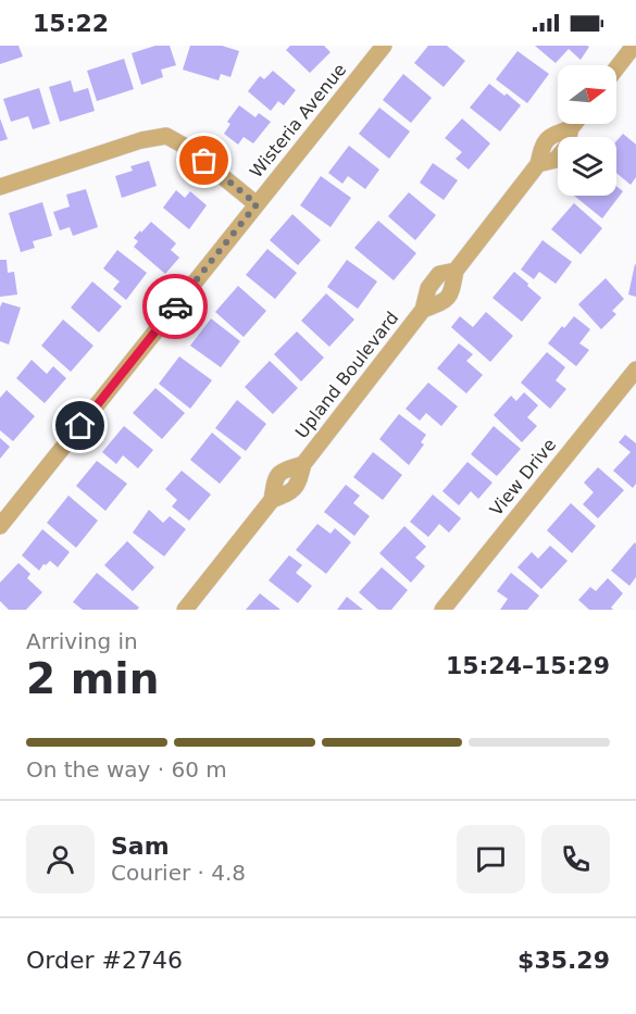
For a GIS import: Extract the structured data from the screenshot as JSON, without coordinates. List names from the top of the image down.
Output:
{
  "streets": {
    "street": ["Wisteria Avenue", "Upland Boulevard", "View Drive"]
  },
  "north": "right",
  "page": {
    "status": "15:22",
    "heading": ["2 min", "Arriving in", "15:24–15:29"],
    "panel": [
      "Sam",
      "Courier · 4.8",
      "Order #2746",
      "$35.29"
    ],
    "bar": "On the way · 60 m"
  }
}
